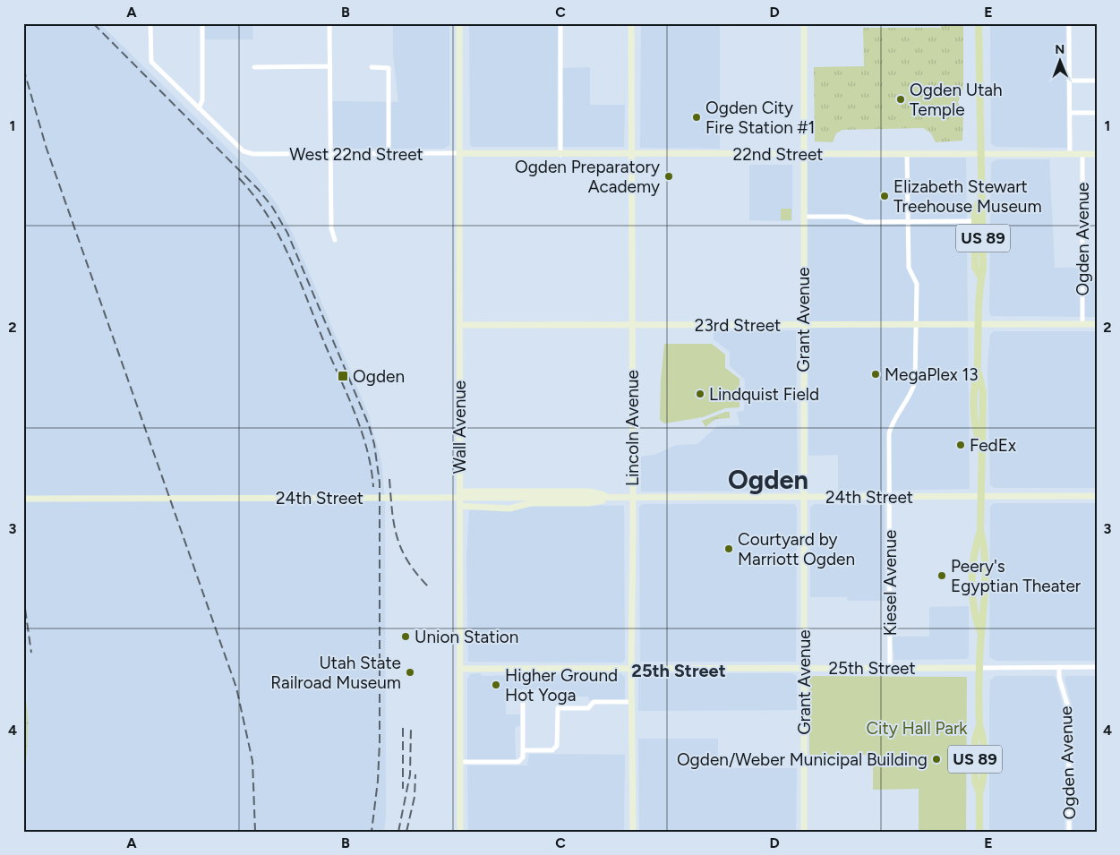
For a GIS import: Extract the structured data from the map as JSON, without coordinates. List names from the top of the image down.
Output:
{
  "streets": {
    "main road": ["US 89"],
    "street": [
      "West 22nd Street",
      "22nd Street",
      "Ogden Avenue",
      "Grant Avenue",
      "23rd Street",
      "Wall Avenue",
      "Lincoln Avenue",
      "24th Street",
      "Kiesel Avenue",
      "25th Street"
    ]
  },
  "crossings": [
    ["West 22nd Street", "22nd Street"],
    ["West 22nd Street", "Wall Avenue"],
    ["22nd Street", "US 89"],
    ["22nd Street", "Ogden Avenue"],
    ["22nd Street", "Grant Avenue"],
    ["22nd Street", "Wall Avenue"],
    ["22nd Street", "Lincoln Avenue"],
    ["22nd Street", "Kiesel Avenue"],
    ["US 89", "23rd Street"],
    ["US 89", "24th Street"],
    ["US 89", "25th Street"],
    ["Ogden Avenue", "23rd Street"],
    ["Ogden Avenue", "25th Street"],
    ["Grant Avenue", "23rd Street"],
    ["Grant Avenue", "24th Street"],
    ["Grant Avenue", "25th Street"],
    ["23rd Street", "Wall Avenue"],
    ["23rd Street", "Lincoln Avenue"],
    ["23rd Street", "Kiesel Avenue"],
    ["Wall Avenue", "24th Street"],
    ["Wall Avenue", "25th Street"],
    ["Lincoln Avenue", "24th Street"],
    ["Lincoln Avenue", "25th Street"],
    ["24th Street", "Kiesel Avenue"],
    ["Kiesel Avenue", "25th Street"]
  ],
  "districts": ["Ogden", "25th Street"],
  "parks": ["City Hall Park"],
  "places": {
    "other": [
      "Ogden Utah Temple",
      "Ogden City Fire Station #1",
      "Ogden Preparatory Academy",
      "Elizabeth Stewart Treehouse Museum",
      "MegaPlex 13",
      "Lindquist Field",
      "FedEx",
      "Courtyard by Marriott Ogden",
      "Peery's Egyptian Theater",
      "Union Station",
      "Utah State Railroad Museum",
      "Higher Ground Hot Yoga",
      "Ogden/Weber Municipal Building"
    ],
    "transit": ["Ogden"]
  },
  "north": "top",
  "grid": {
    "columns": [
      "A",
      "B",
      "C",
      "D",
      "E"
    ],
    "rows": [
      "1",
      "2",
      "3",
      "4"
    ]
  }
}
